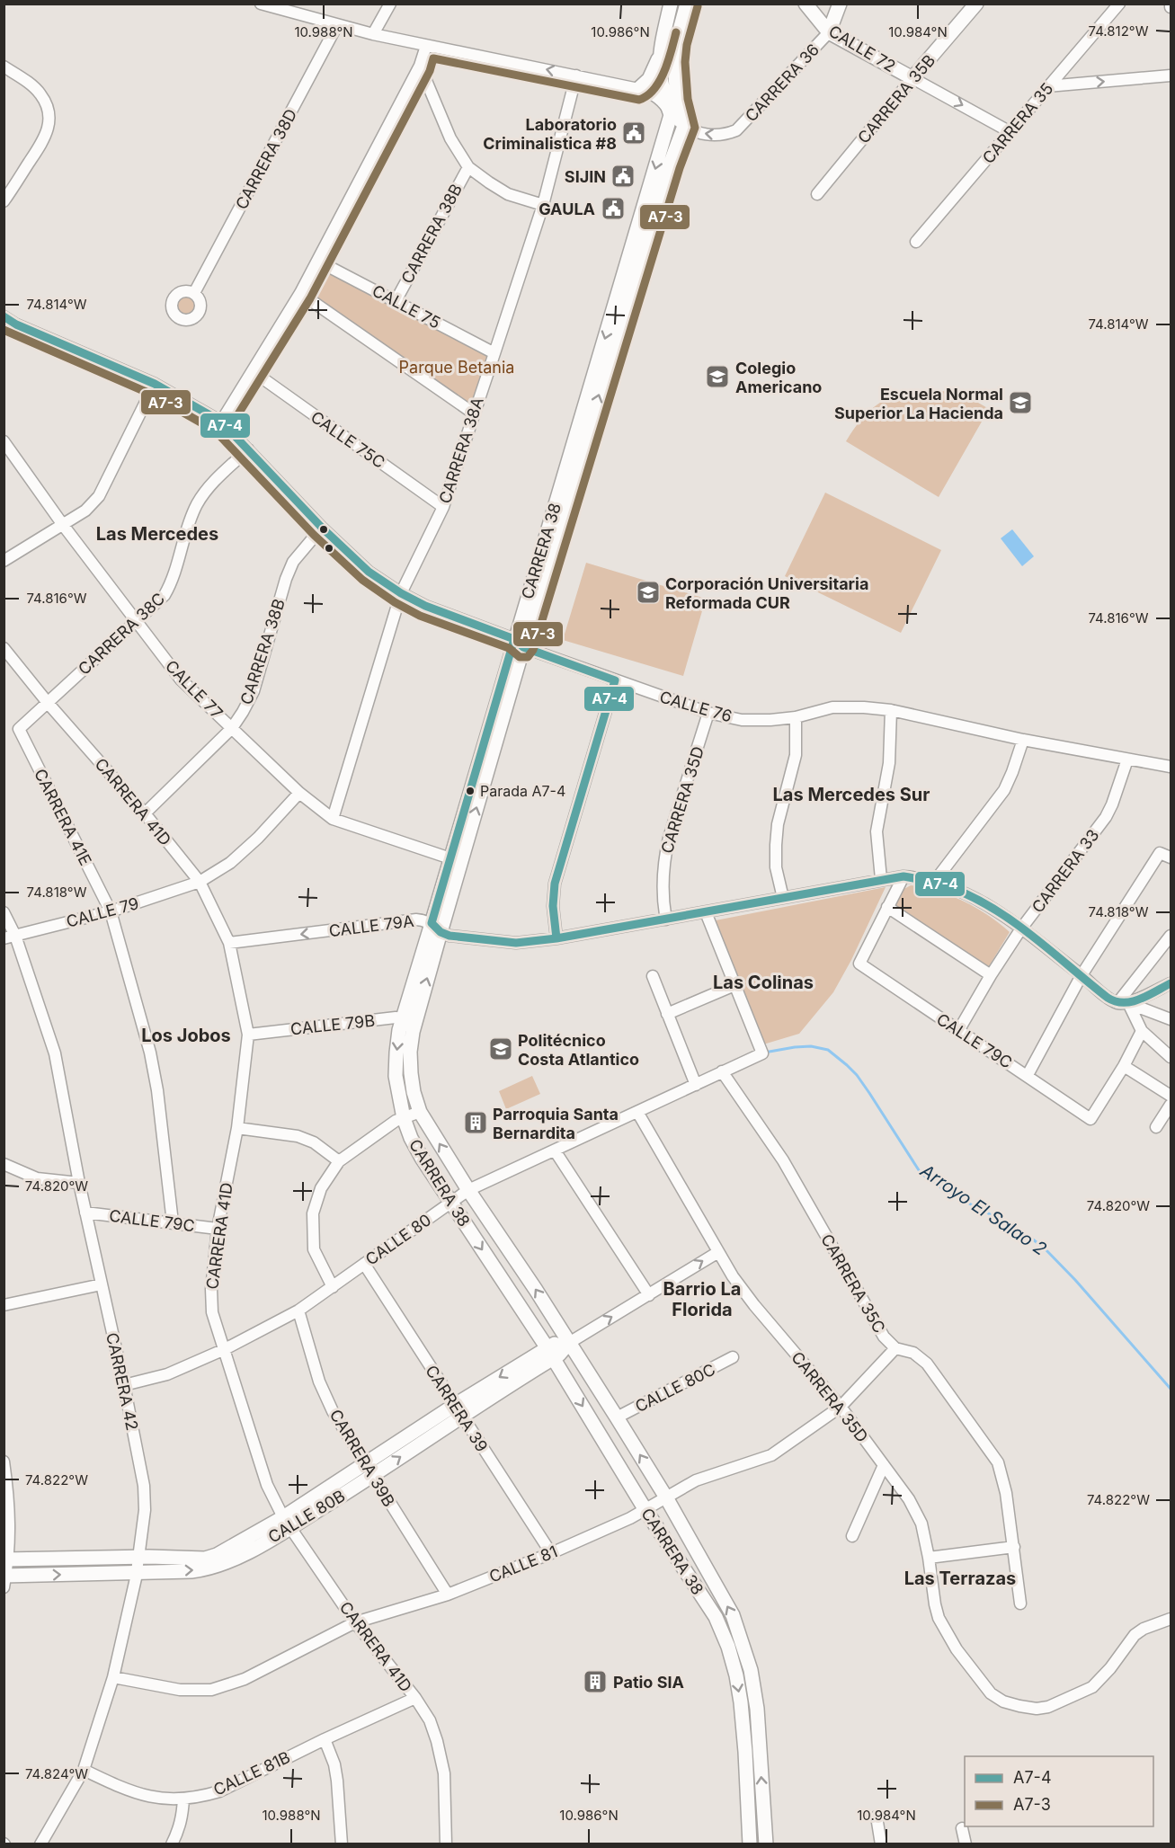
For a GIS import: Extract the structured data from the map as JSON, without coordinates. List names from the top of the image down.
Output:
{
  "streets": {
    "main road": [
      "CALLE 72",
      "CARRERA 36",
      "CARRERA 35B",
      "CARRERA 38",
      "CALLE 80B"
    ],
    "street": [
      "CARRERA 35",
      "CARRERA 38D",
      "CARRERA 38B",
      "CALLE 75",
      "CALLE 75C",
      "CARRERA 38A",
      "CARRERA 38C",
      "CALLE 77",
      "CALLE 76",
      "CARRERA 35D",
      "CARRERA 41D",
      "CARRERA 41E",
      "CARRERA 33",
      "CALLE 79",
      "CALLE 79A",
      "CALLE 79B",
      "CALLE 79C",
      "CALLE 80",
      "CARRERA 35C",
      "CARRERA 42",
      "CALLE 80C",
      "CARRERA 39",
      "CARRERA 39B",
      "CALLE 81",
      "CALLE 81B"
    ]
  },
  "crossings": [
    ["CALLE 72", "CARRERA 36"],
    ["CALLE 72", "CARRERA 35B"],
    ["CALLE 72", "CARRERA 35"],
    ["CARRERA 36", "CARRERA 38"],
    ["CARRERA 38B", "CALLE 75"],
    ["CARRERA 38B", "CALLE 77"],
    ["CARRERA 38B", "CALLE 76"],
    ["CARRERA 38B", "CARRERA 41D"],
    ["CALLE 75", "CARRERA 38A"],
    ["CALLE 75C", "CARRERA 38A"],
    ["CARRERA 38A", "CALLE 77"],
    ["CARRERA 38A", "CALLE 76"],
    ["CARRERA 38", "CALLE 77"],
    ["CARRERA 38", "CALLE 76"],
    ["CARRERA 38", "CALLE 79A"],
    ["CARRERA 38", "CALLE 79B"],
    ["CARRERA 38", "CALLE 80"],
    ["CARRERA 38", "CALLE 80C"],
    ["CARRERA 38", "CALLE 80B"],
    ["CARRERA 38", "CALLE 81"],
    ["CARRERA 38C", "CALLE 77"],
    ["CARRERA 38C", "CALLE 76"],
    ["CARRERA 38C", "CARRERA 41D"],
    ["CARRERA 38C", "CARRERA 41E"],
    ["CALLE 76", "CARRERA 35D"],
    ["CALLE 76", "CARRERA 33"],
    ["CARRERA 35D", "CALLE 79A"],
    ["CARRERA 35D", "CALLE 80"],
    ["CARRERA 35D", "CALLE 80B"],
    ["CARRERA 35D", "CALLE 81"],
    ["CARRERA 41D", "CALLE 79"],
    ["CARRERA 41D", "CALLE 79A"],
    ["CARRERA 41D", "CALLE 79B"],
    ["CARRERA 41D", "CALLE 79C"],
    ["CARRERA 41D", "CALLE 80"],
    ["CARRERA 41D", "CALLE 80B"],
    ["CARRERA 41D", "CALLE 81"],
    ["CARRERA 41D", "CALLE 81B"],
    ["CARRERA 41E", "CALLE 79"],
    ["CARRERA 41E", "CALLE 79C"],
    ["CARRERA 33", "CALLE 79A"],
    ["CARRERA 33", "CALLE 79C"],
    ["CALLE 79", "CARRERA 42"],
    ["CALLE 79C", "CARRERA 42"],
    ["CALLE 80", "CARRERA 35C"],
    ["CALLE 80", "CARRERA 42"],
    ["CALLE 80", "CARRERA 39"],
    ["CALLE 80", "CARRERA 39B"],
    ["CARRERA 35C", "CALLE 81"],
    ["CARRERA 42", "CALLE 80B"],
    ["CARRERA 42", "CALLE 81"],
    ["CARRERA 42", "CALLE 81B"],
    ["CARRERA 39", "CALLE 80B"],
    ["CARRERA 39", "CALLE 81"],
    ["CARRERA 39B", "CALLE 80B"],
    ["CARRERA 39B", "CALLE 81"]
  ],
  "one_way": ["CALLE 72", "CARRERA 36", "CALLE 80B"],
  "districts": [
    "Las Mercedes",
    "Las Mercedes Sur",
    "Las Colinas",
    "Los Jobos",
    "Barrio La Florida",
    "Las Terrazas"
  ],
  "water": ["Arroyo El Salao 2"],
  "parks": ["Parque Betania"],
  "places": {
    "public building": ["Laboratorio Criminalistica #8", "SIJIN", "GAULA"],
    "school or university": [
      "Colegio Americano",
      "Escuela Normal Superior La Hacienda",
      "Corporación Universitaria Reformada CUR",
      "Politécnico Costa Atlantico"
    ],
    "other": ["Parada A7-4"],
    "building": ["Parroquia Santa Bernardita", "Patio SIA"]
  },
  "lines": ["transit line A7-3", "transit line A7-4"],
  "legend": ["A7-4", "A7-3"],
  "coordinates": [
    "74.812°W",
    "10.988°N",
    "10.986°N",
    "10.984°N",
    "74.814°W",
    "74.816°W",
    "74.818°W",
    "74.820°W",
    "74.822°W",
    "74.824°W"
  ]
}
